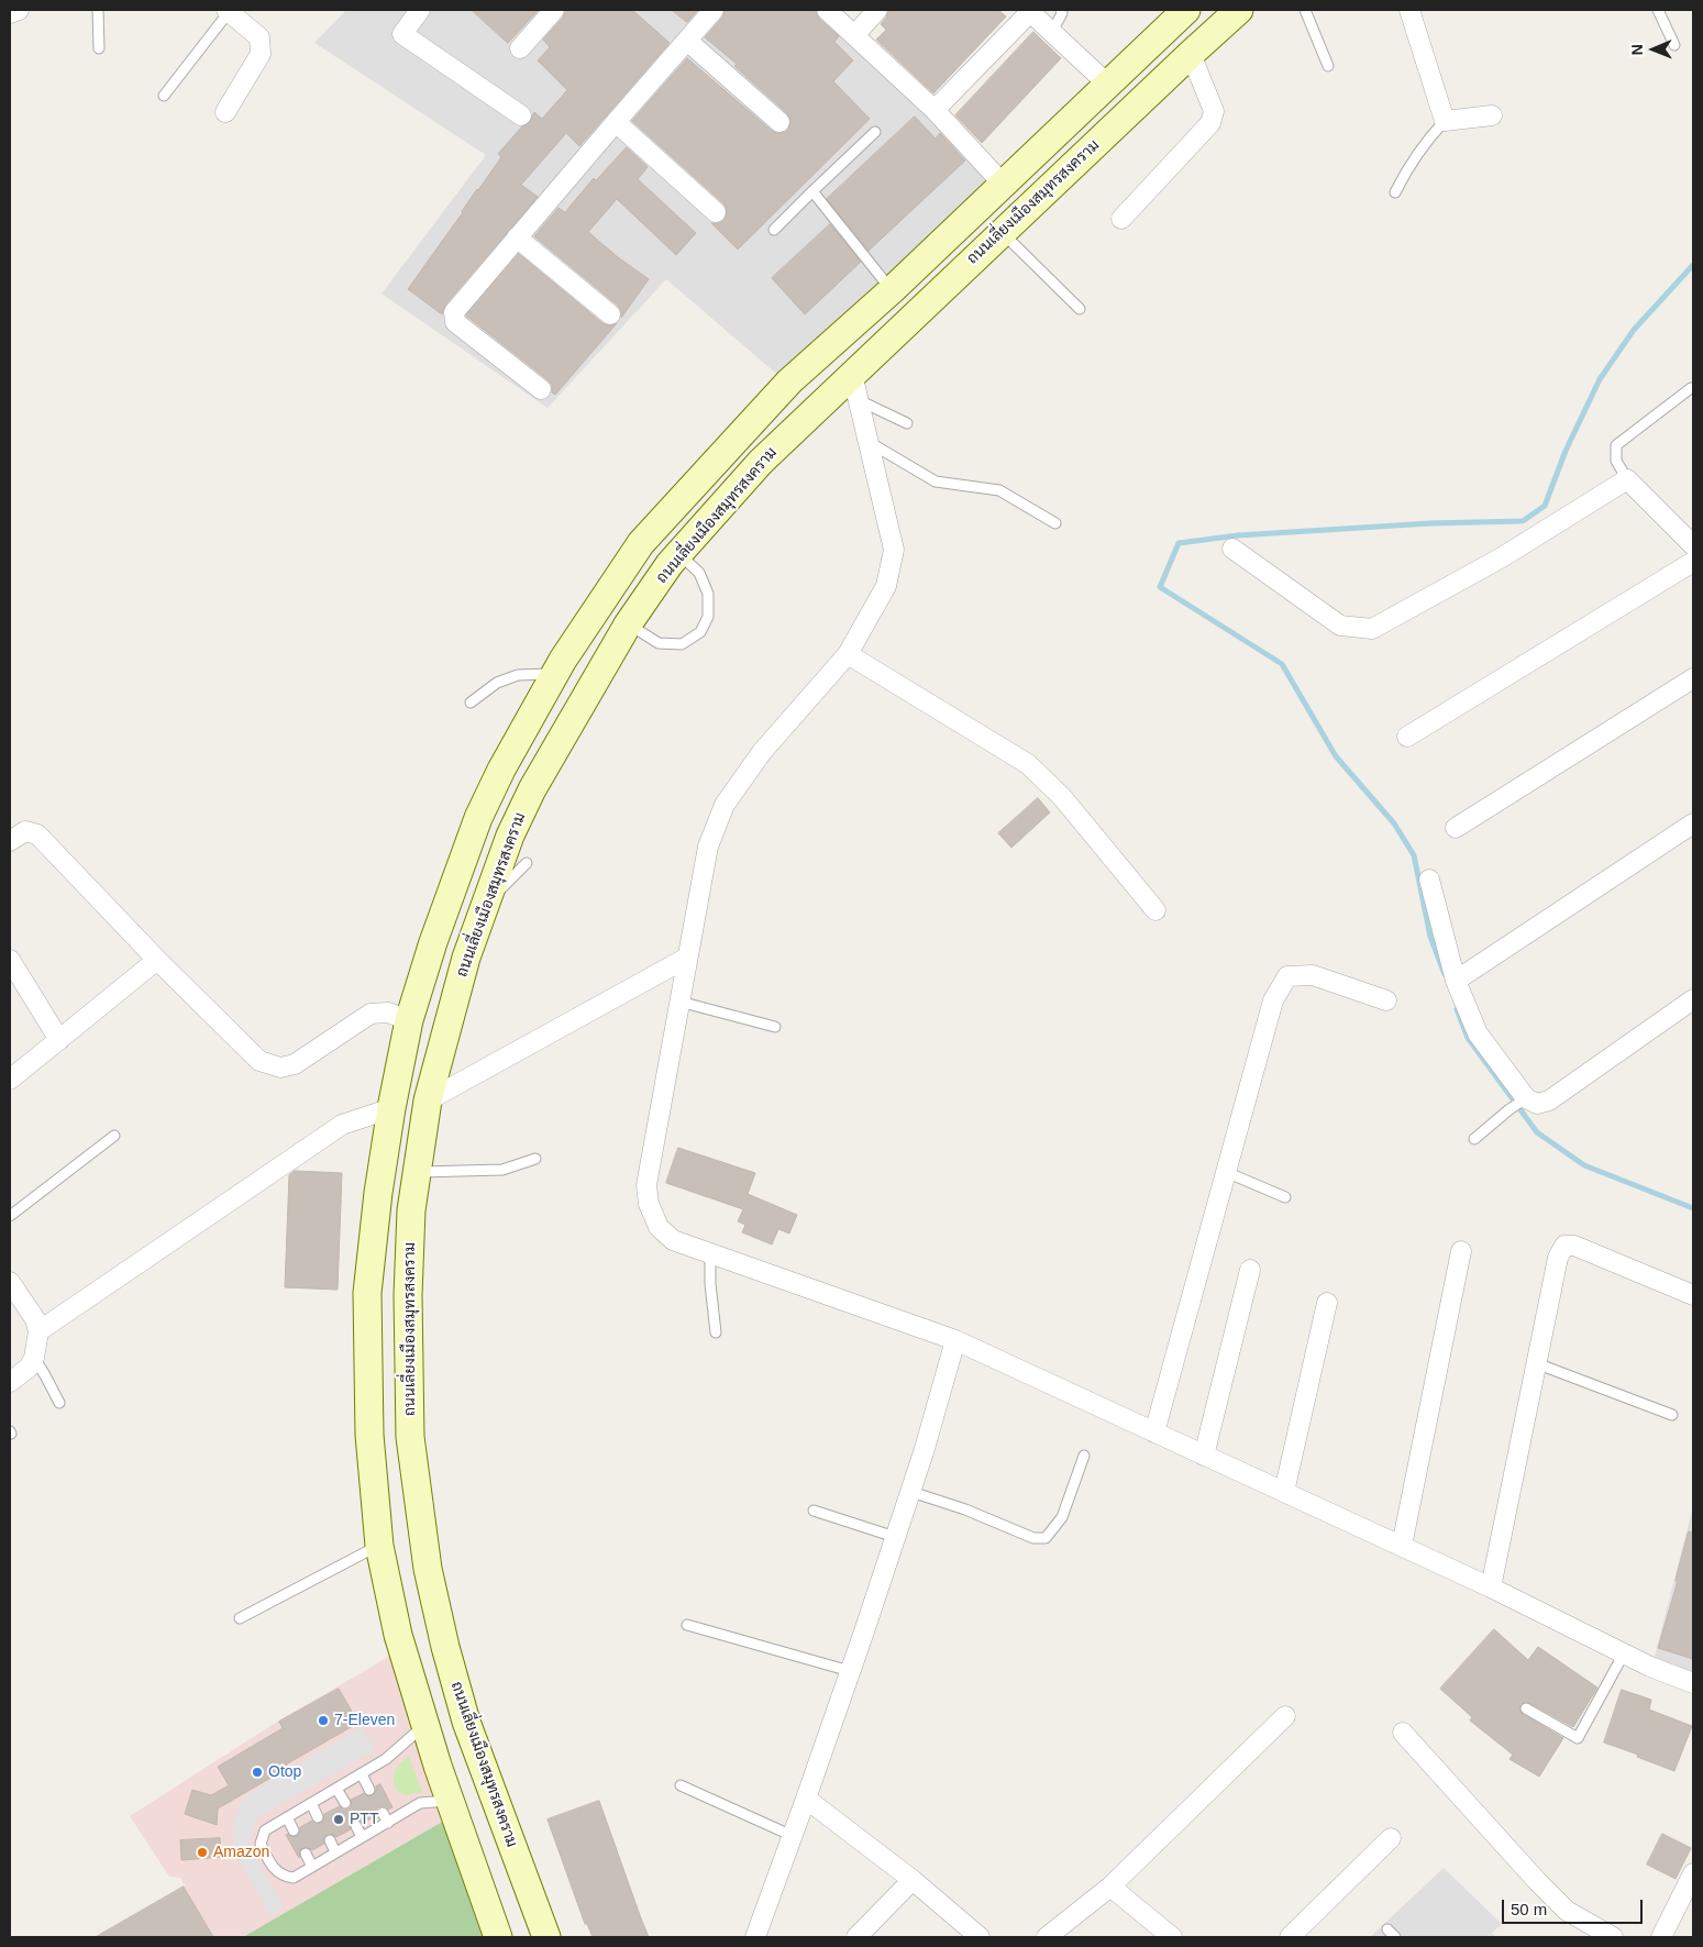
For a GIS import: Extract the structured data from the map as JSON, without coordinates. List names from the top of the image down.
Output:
{
  "streets": {
    "main road": ["ถนนเลี่ยงเมืองสมุทรสงคราม"]
  },
  "places": [
    "7-Eleven",
    "Otop",
    "PTT",
    "Amazon"
  ],
  "scale_bar": "50 m",
  "north": "left"
}
